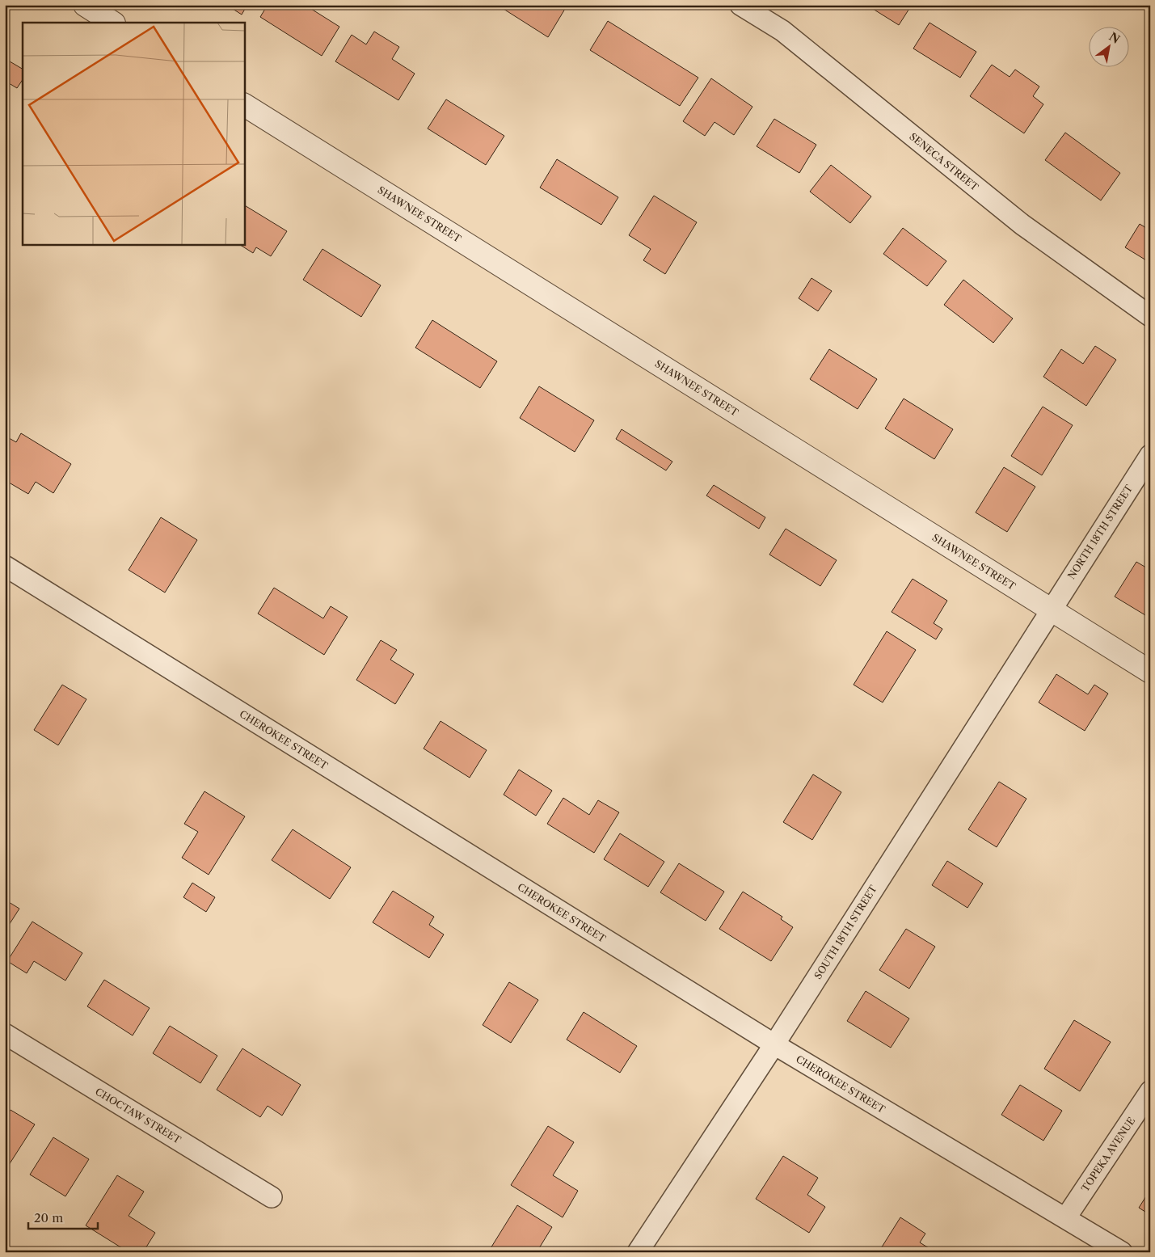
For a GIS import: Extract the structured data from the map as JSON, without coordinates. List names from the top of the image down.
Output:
{
  "streets": {
    "street": [
      "SENECA STREET",
      "SHAWNEE STREET",
      "NORTH 18TH STREET",
      "CHEROKEE STREET",
      "SOUTH 18TH STREET",
      "CHOCTAW STREET",
      "TOPEKA AVENUE"
    ]
  },
  "crossings": [
    ["SHAWNEE STREET", "NORTH 18TH STREET"],
    ["SHAWNEE STREET", "SOUTH 18TH STREET"],
    ["NORTH 18TH STREET", "SOUTH 18TH STREET"],
    ["CHEROKEE STREET", "SOUTH 18TH STREET"],
    ["CHEROKEE STREET", "TOPEKA AVENUE"]
  ],
  "scale_bar": "20 m",
  "north": "top right"
}
